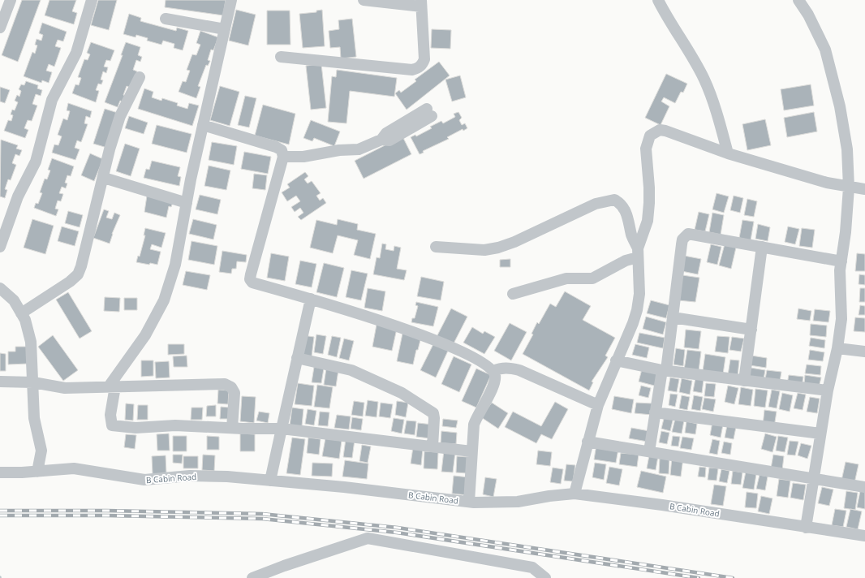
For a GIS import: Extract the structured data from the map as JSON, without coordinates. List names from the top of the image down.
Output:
{
  "streets": {
    "street": ["B Cabin Road"]
  }
}
